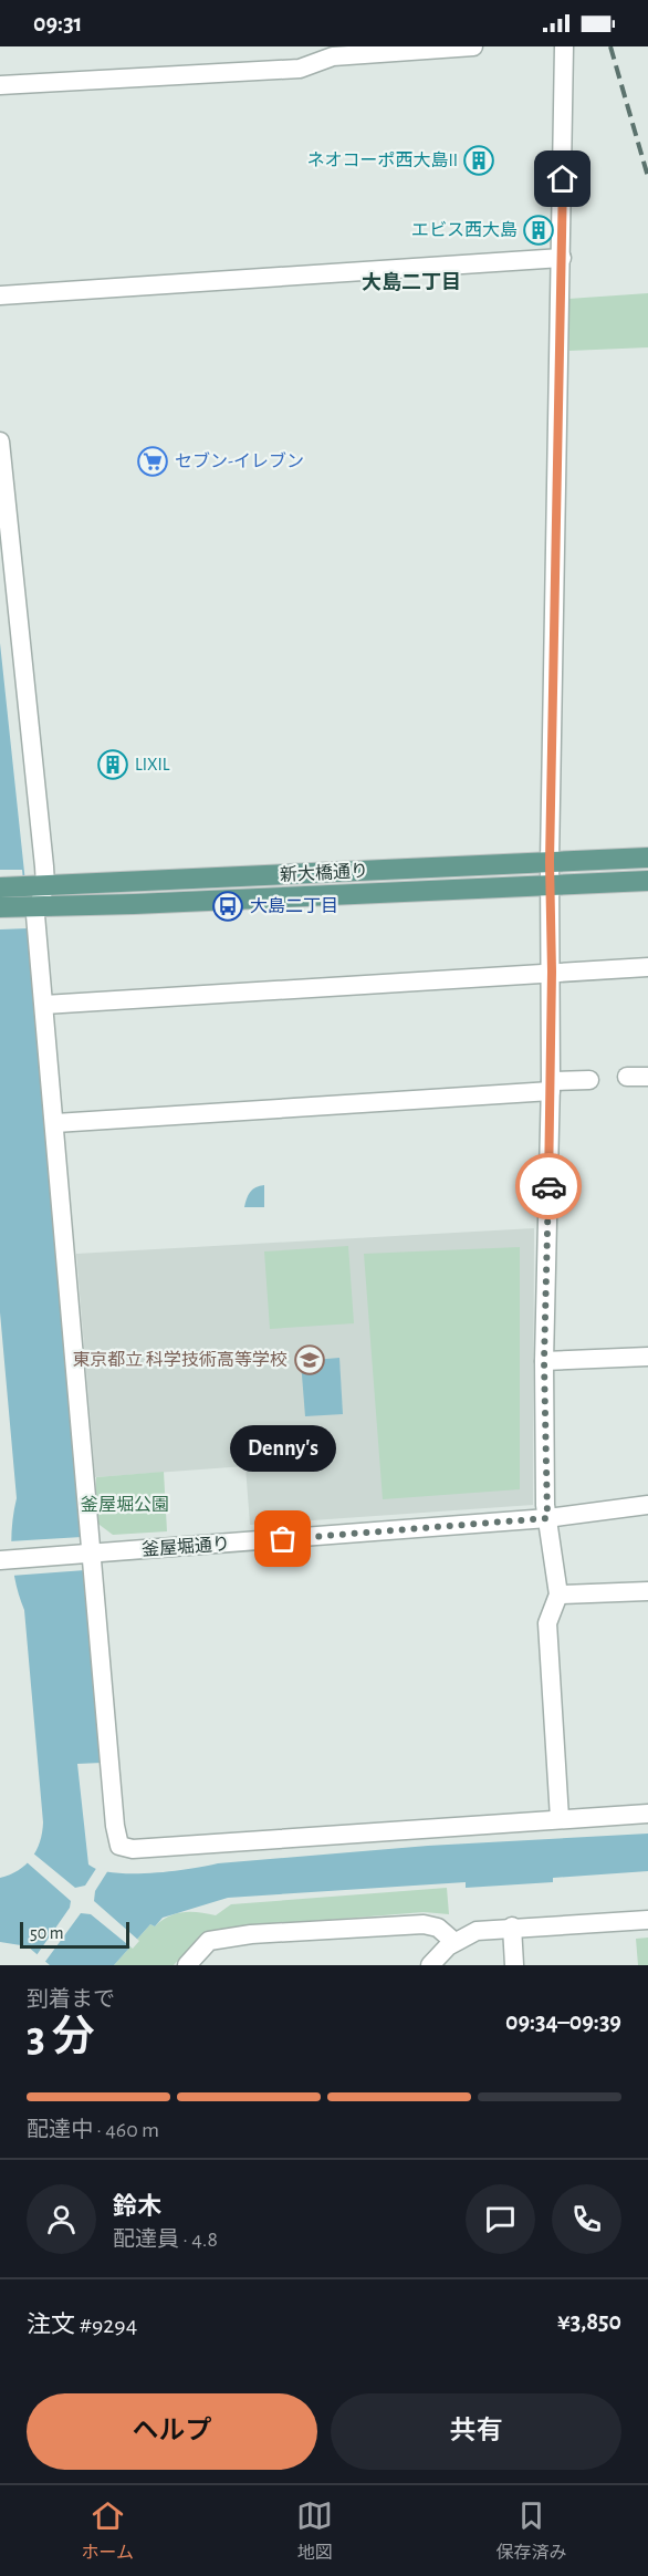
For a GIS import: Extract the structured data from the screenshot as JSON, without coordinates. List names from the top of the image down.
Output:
{
  "streets": {
    "main road": ["新大橋通り"],
    "street": ["釜屋堀通り"]
  },
  "districts": ["大島二丁目"],
  "parks": ["釜屋堀公園"],
  "places": {
    "building": ["ネオコーポ西大島II", "エビス西大島", "LIXIL"],
    "supermarket": ["セブン-イレブン"],
    "bus stop": ["大島二丁目"],
    "school or university": ["東京都立 科学技術高等学校"],
    "other": ["Denny's"]
  },
  "scale_bar": "50 m",
  "page": {
    "status": "09:31",
    "bubble": "Denny's",
    "scale": "50 m",
    "heading": ["3 分", "到着まで", "09:34–09:39"],
    "panel": [
      "鈴木",
      "配達員 · 4.8",
      "注文 #9294",
      "¥3,850"
    ],
    "bar": "配達中 · 460 m",
    "buttons": ["ヘルプ", "共有"],
    "tabs": ["ホーム", "地図", "保存済み"]
  }
}
